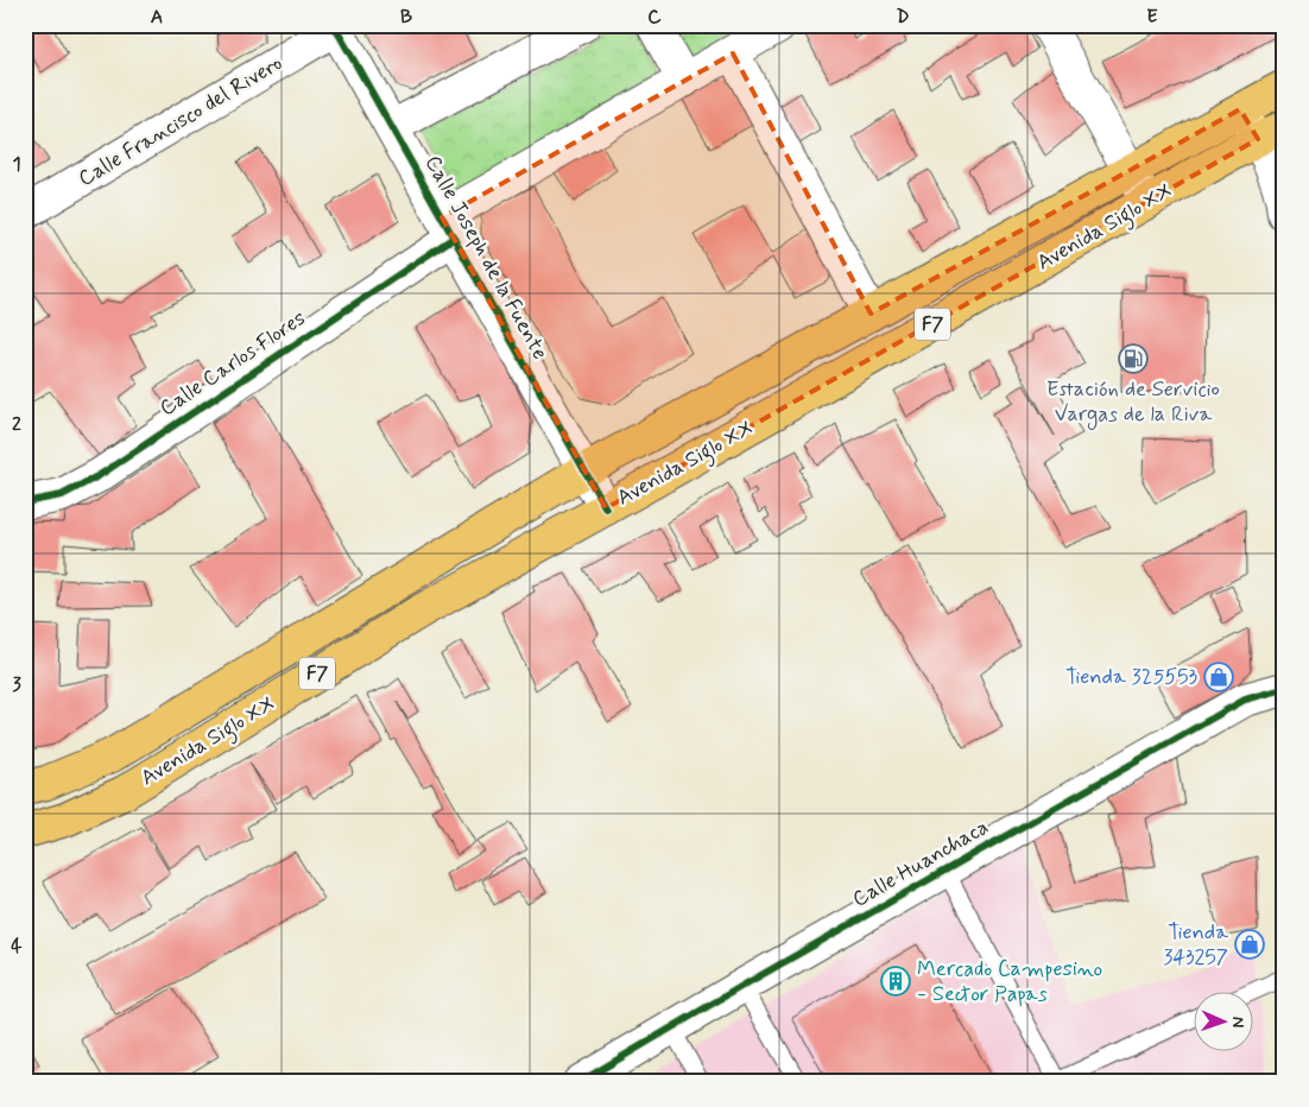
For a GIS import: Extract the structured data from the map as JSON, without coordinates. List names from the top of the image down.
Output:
{
  "streets": {
    "highway": ["Avenida Siglo XX", "F7"],
    "street": [
      "Calle Francisco del Rivero",
      "Calle Joseph de la Fuente",
      "Calle Carlos Flores",
      "Calle Huanchaca"
    ]
  },
  "crossings": [
    ["Calle Francisco del Rivero", "Calle Joseph de la Fuente"],
    ["Avenida Siglo XX", "Calle Joseph de la Fuente"],
    ["Calle Joseph de la Fuente", "Calle Carlos Flores"]
  ],
  "places": {
    "fuel station": ["Estación de Servicio Vargas de la Riva"],
    "shop": ["Tienda 325553", "Tienda 343257"],
    "building": ["Mercado Campesino - Sector Papas"]
  },
  "north": "right",
  "grid": {
    "columns": [
      "A",
      "B",
      "C",
      "D",
      "E"
    ],
    "rows": [
      "1",
      "2",
      "3",
      "4"
    ]
  }
}
